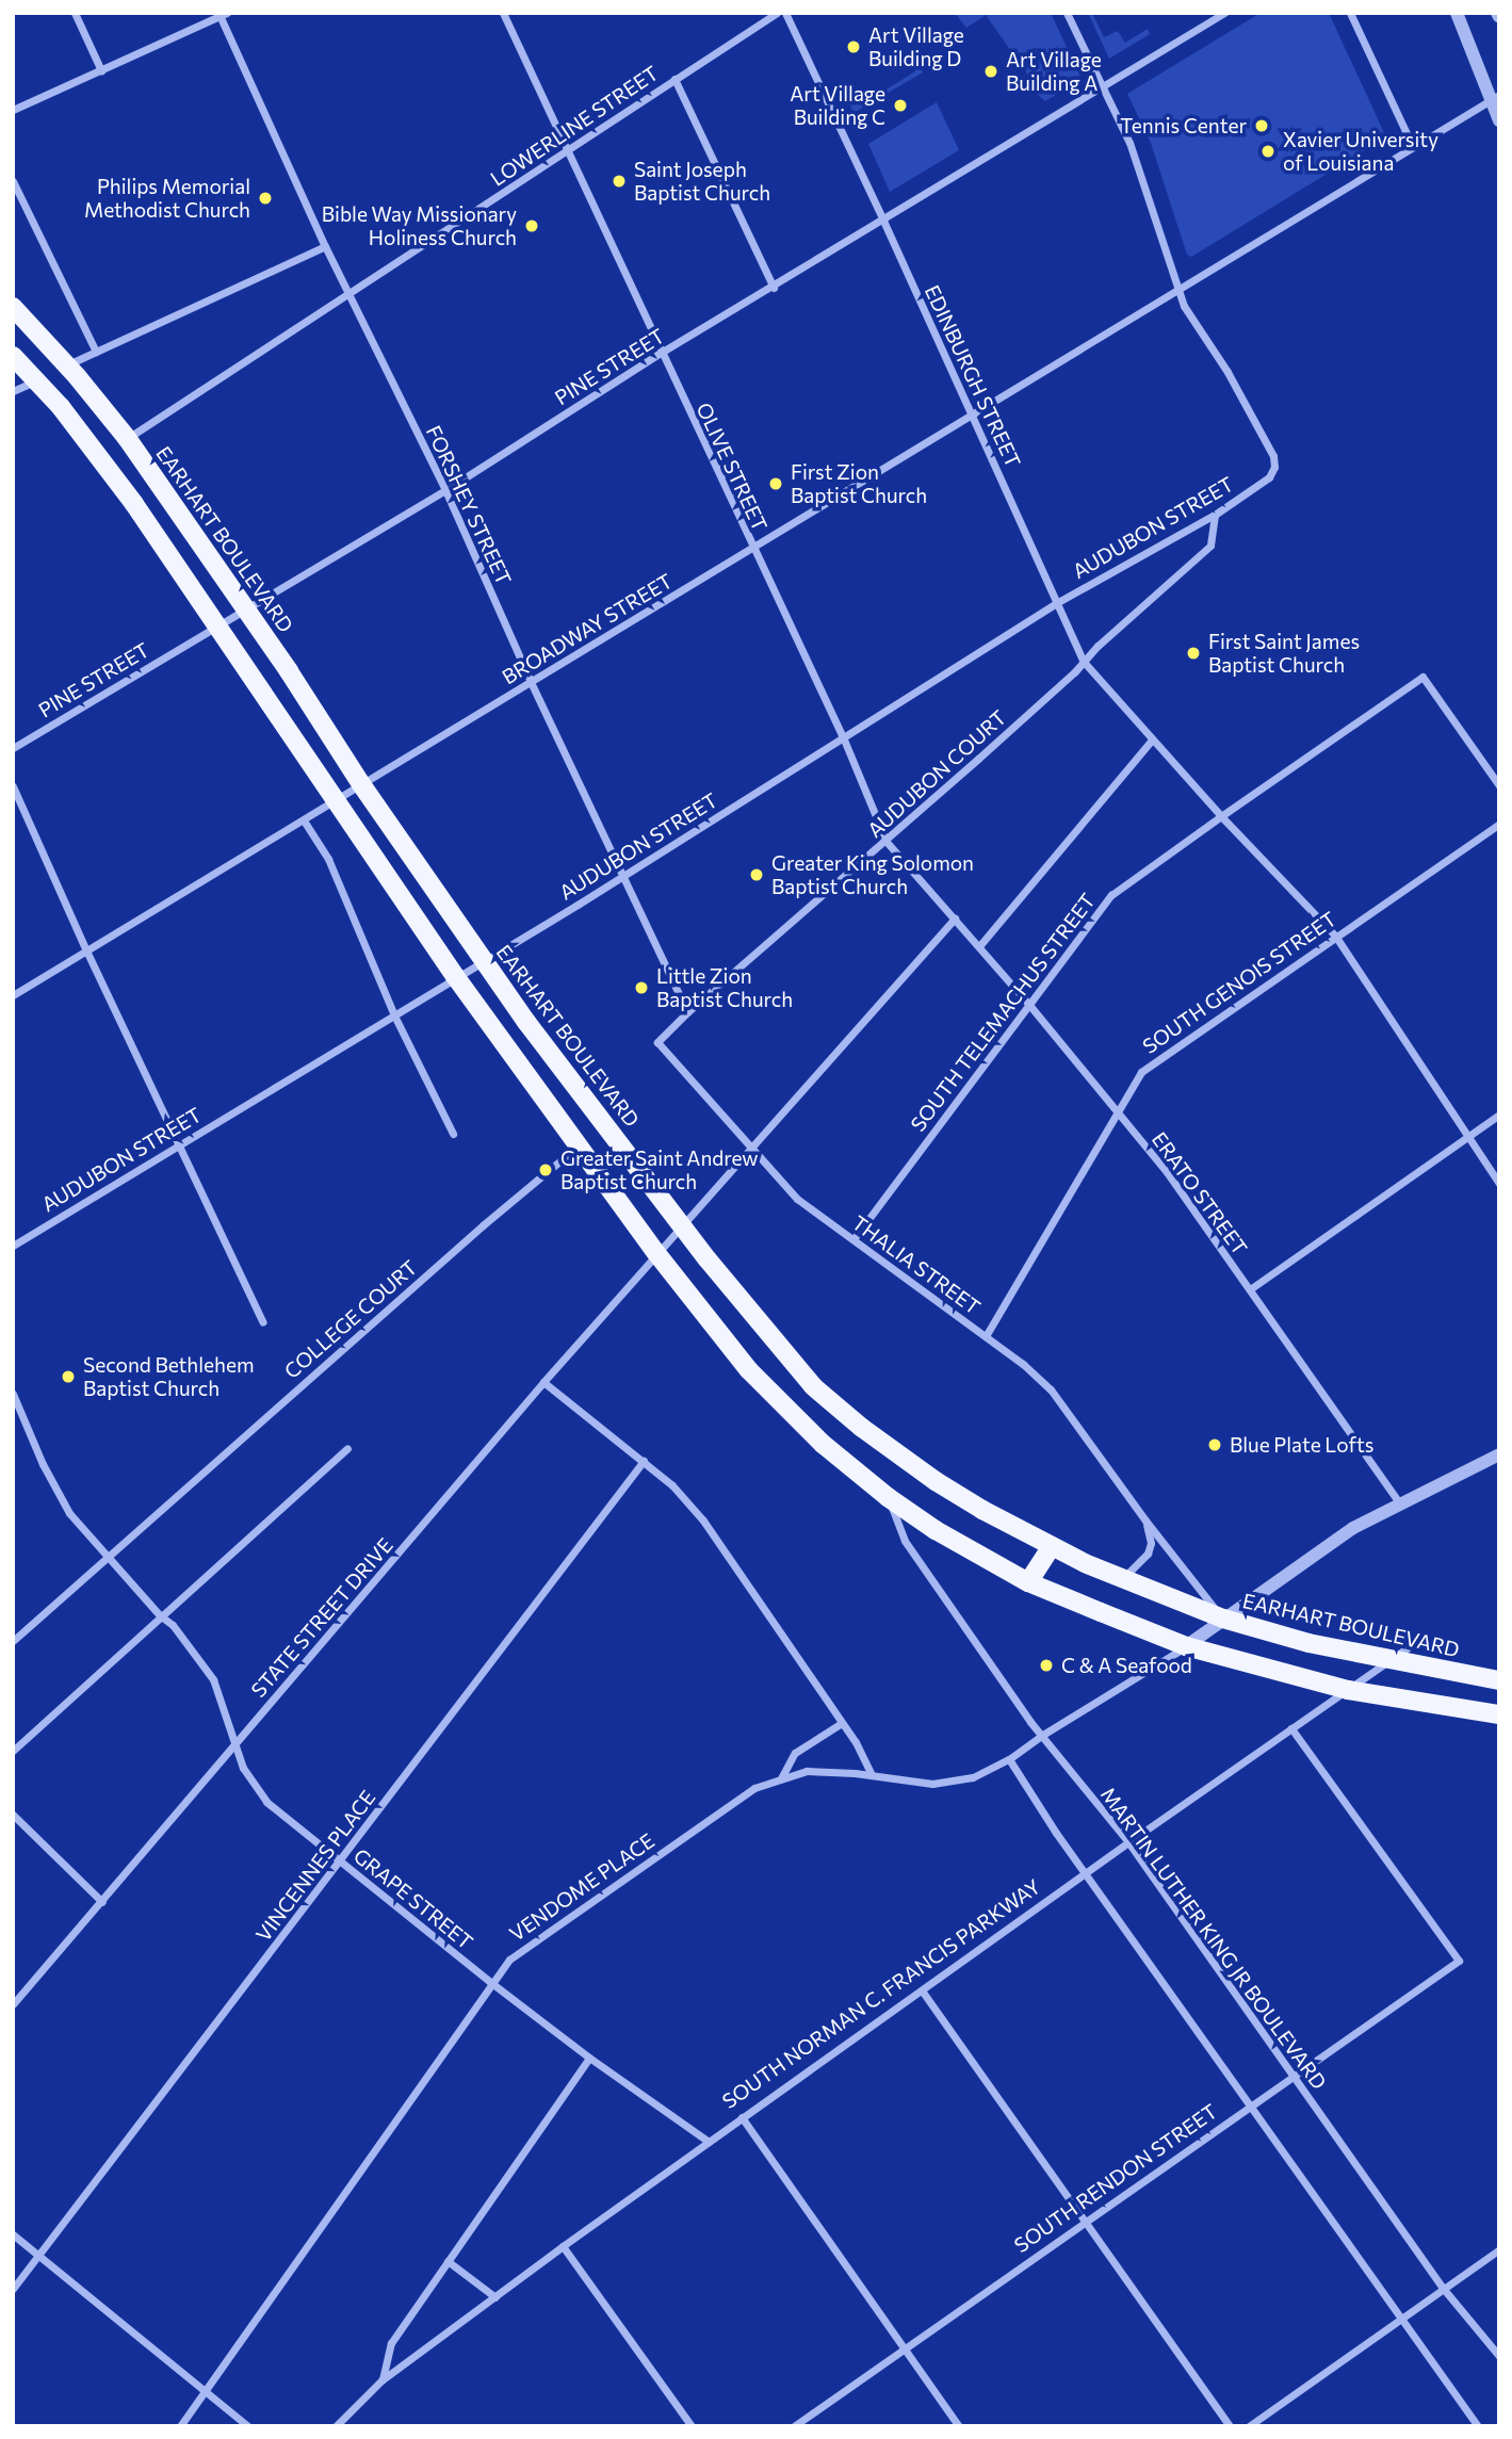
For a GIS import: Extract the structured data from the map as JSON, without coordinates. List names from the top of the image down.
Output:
{
  "streets": {
    "main road": ["EARHART BOULEVARD"],
    "street": [
      "LOWERLINE STREET",
      "PINE STREET",
      "EDINBURGH STREET",
      "OLIVE STREET",
      "FORSHEY STREET",
      "AUDUBON STREET",
      "BROADWAY STREET",
      "AUDUBON COURT",
      "SOUTH GENOIS STREET",
      "SOUTH TELEMACHUS STREET",
      "ERATO STREET",
      "THALIA STREET",
      "COLLEGE COURT",
      "STATE STREET DRIVE",
      "VINCENNES PLACE",
      "VENDOME PLACE",
      "GRAPE STREET",
      "MARTIN LUTHER KING JR BOULEVARD",
      "SOUTH NORMAN C. FRANCIS PARKWAY",
      "SOUTH RENDON STREET"
    ]
  },
  "crossings": [
    ["LOWERLINE STREET", "OLIVE STREET"],
    ["LOWERLINE STREET", "FORSHEY STREET"],
    ["LOWERLINE STREET", "EARHART BOULEVARD"],
    ["PINE STREET", "EDINBURGH STREET"],
    ["PINE STREET", "OLIVE STREET"],
    ["PINE STREET", "FORSHEY STREET"],
    ["PINE STREET", "EARHART BOULEVARD"],
    ["EDINBURGH STREET", "AUDUBON STREET"],
    ["EDINBURGH STREET", "BROADWAY STREET"],
    ["EDINBURGH STREET", "AUDUBON COURT"],
    ["EDINBURGH STREET", "SOUTH GENOIS STREET"],
    ["EDINBURGH STREET", "SOUTH TELEMACHUS STREET"],
    ["OLIVE STREET", "AUDUBON STREET"],
    ["OLIVE STREET", "BROADWAY STREET"],
    ["OLIVE STREET", "AUDUBON COURT"],
    ["OLIVE STREET", "ERATO STREET"],
    ["OLIVE STREET", "STATE STREET DRIVE"],
    ["FORSHEY STREET", "AUDUBON STREET"],
    ["FORSHEY STREET", "BROADWAY STREET"],
    ["FORSHEY STREET", "AUDUBON COURT"],
    ["AUDUBON STREET", "EARHART BOULEVARD"],
    ["AUDUBON STREET", "BROADWAY STREET"],
    ["AUDUBON STREET", "AUDUBON COURT"],
    ["EARHART BOULEVARD", "BROADWAY STREET"],
    ["EARHART BOULEVARD", "THALIA STREET"],
    ["EARHART BOULEVARD", "STATE STREET DRIVE"],
    ["EARHART BOULEVARD", "SOUTH NORMAN C. FRANCIS PARKWAY"],
    ["AUDUBON COURT", "THALIA STREET"],
    ["SOUTH GENOIS STREET", "ERATO STREET"],
    ["SOUTH GENOIS STREET", "THALIA STREET"],
    ["SOUTH TELEMACHUS STREET", "ERATO STREET"],
    ["SOUTH TELEMACHUS STREET", "THALIA STREET"],
    ["ERATO STREET", "STATE STREET DRIVE"],
    ["THALIA STREET", "STATE STREET DRIVE"],
    ["COLLEGE COURT", "GRAPE STREET"],
    ["STATE STREET DRIVE", "GRAPE STREET"],
    ["VINCENNES PLACE", "GRAPE STREET"],
    ["VENDOME PLACE", "GRAPE STREET"],
    ["VENDOME PLACE", "MARTIN LUTHER KING JR BOULEVARD"],
    ["GRAPE STREET", "SOUTH NORMAN C. FRANCIS PARKWAY"],
    ["MARTIN LUTHER KING JR BOULEVARD", "SOUTH NORMAN C. FRANCIS PARKWAY"],
    ["MARTIN LUTHER KING JR BOULEVARD", "SOUTH RENDON STREET"],
    ["SOUTH NORMAN C. FRANCIS PARKWAY", "SOUTH RENDON STREET"]
  ],
  "places": [
    "Art Village Building D",
    "Art Village Building A",
    "Art Village Building C",
    "Tennis Center",
    "Xavier University of Louisiana",
    "Saint Joseph Baptist Church",
    "Philips Memorial Methodist Church",
    "Bible Way Missionary Holiness Church",
    "First Zion Baptist Church",
    "First Saint James Baptist Church",
    "Greater King Solomon Baptist Church",
    "Little Zion Baptist Church",
    "Greater Saint Andrew Baptist Church",
    "Second Bethlehem Baptist Church",
    "Blue Plate Lofts",
    "C & A Seafood"
  ]
}
